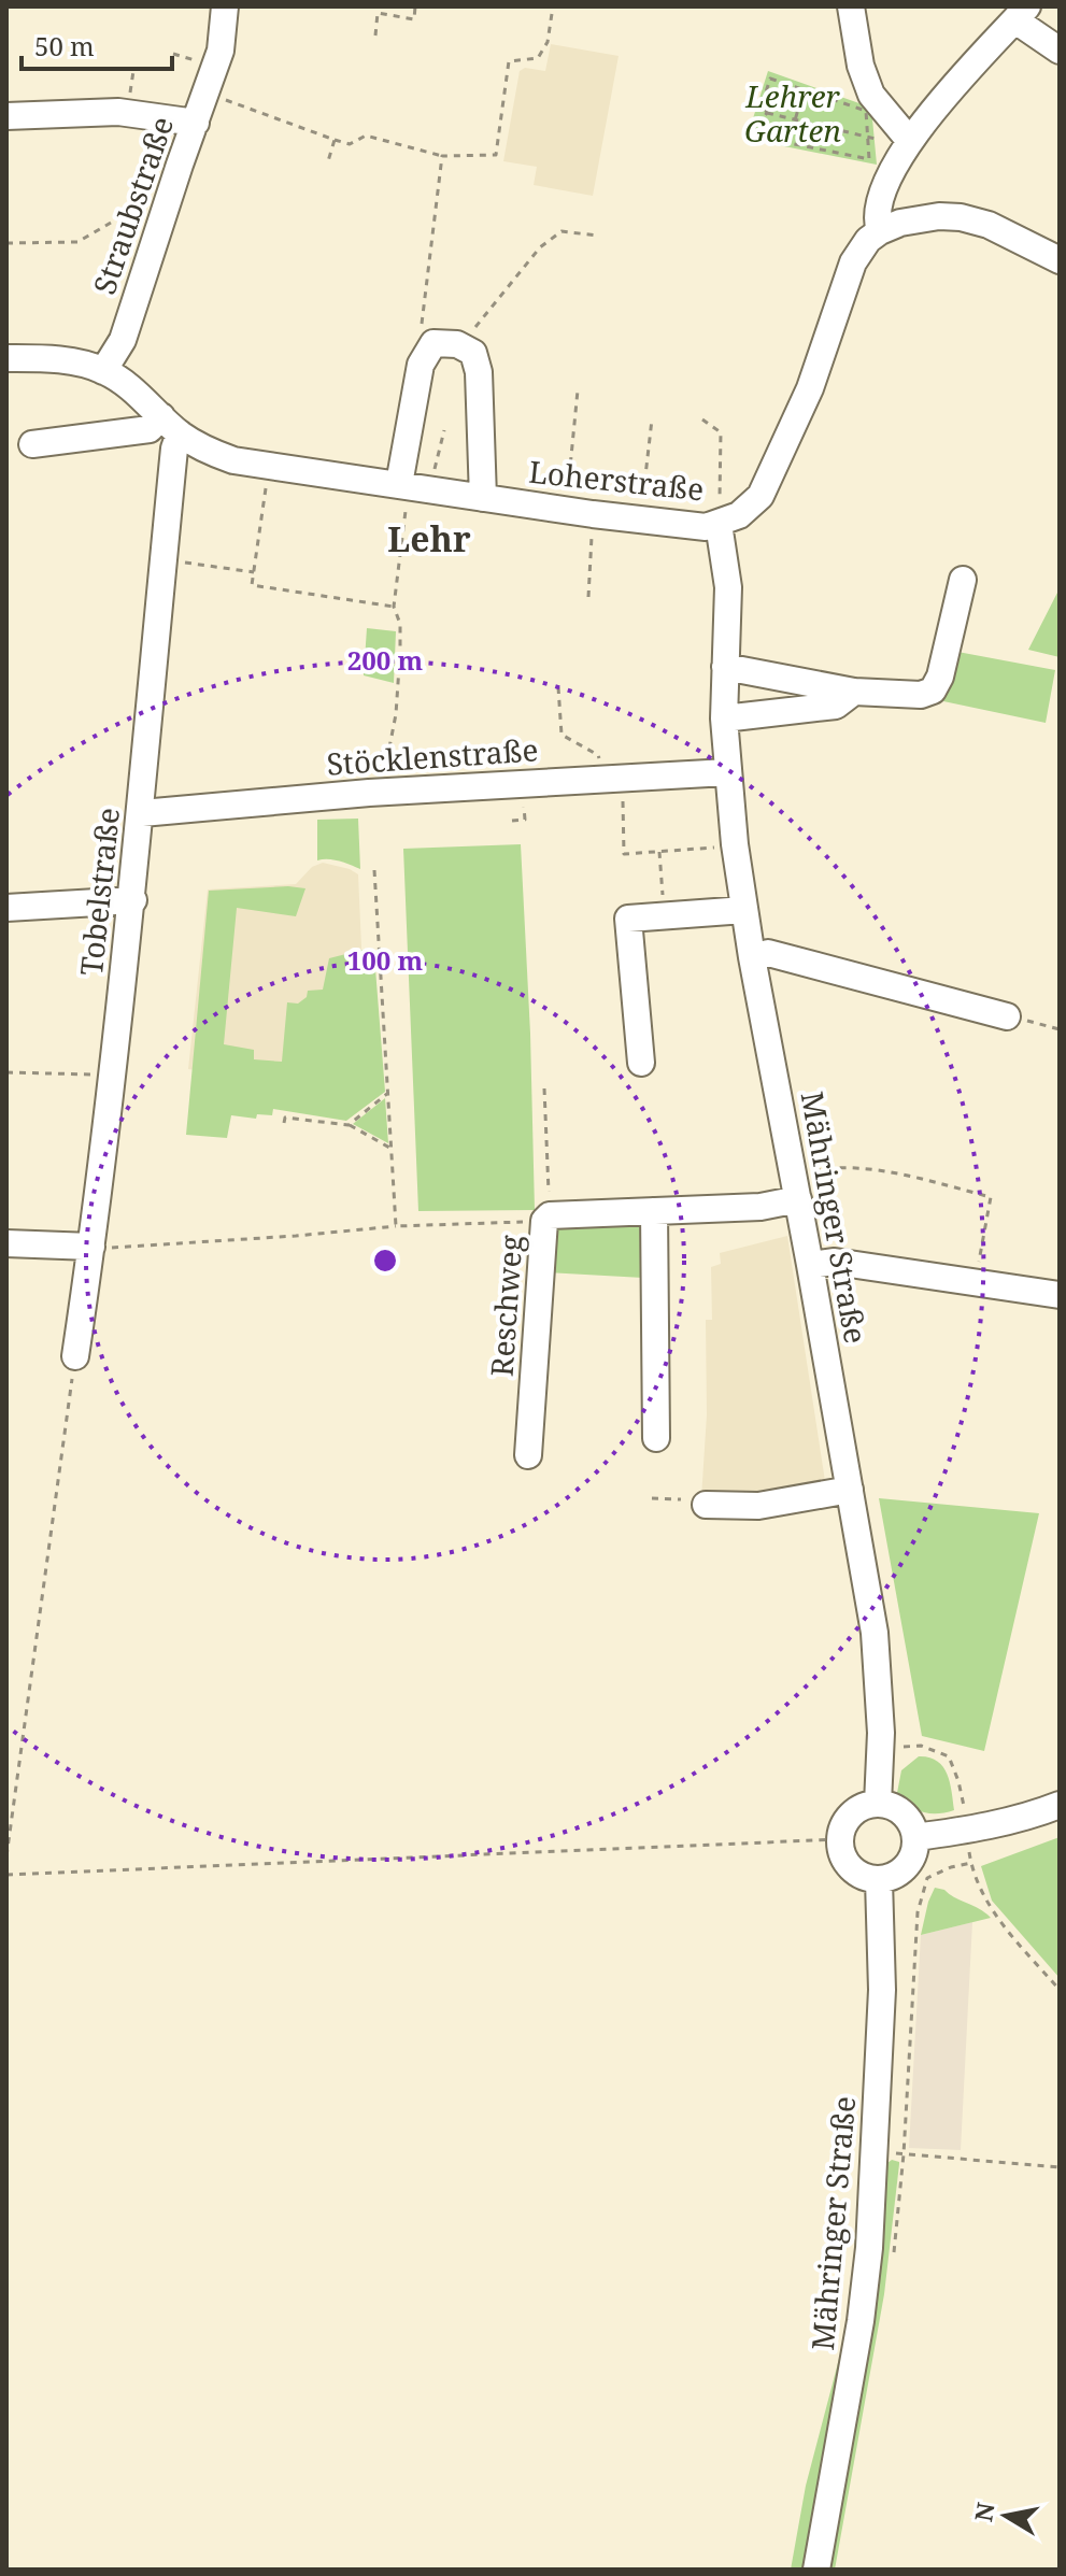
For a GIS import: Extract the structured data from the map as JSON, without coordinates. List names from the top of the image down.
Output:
{
  "streets": {
    "street": [
      "Straubstraße",
      "Loherstraße",
      "Stöcklenstraße",
      "Tobelstraße",
      "Mähringer Straße",
      "Reschweg"
    ]
  },
  "crossings": [
    ["Straubstraße", "Loherstraße"],
    ["Loherstraße", "Tobelstraße"],
    ["Loherstraße", "Mähringer Straße"],
    ["Stöcklenstraße", "Tobelstraße"],
    ["Stöcklenstraße", "Mähringer Straße"],
    ["Mähringer Straße", "Reschweg"]
  ],
  "districts": ["Lehr"],
  "parks": ["Lehrer Garten"],
  "scale_bar": "50 m",
  "north": "left",
  "rings": ["200 m", "100 m"]
}
